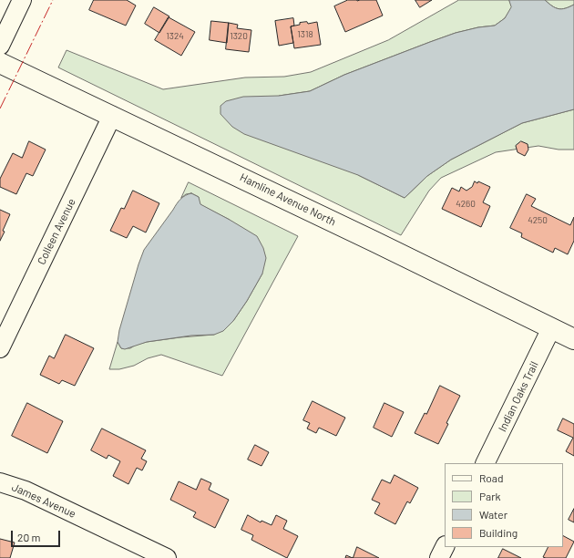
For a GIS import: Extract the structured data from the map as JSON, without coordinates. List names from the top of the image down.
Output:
{
  "streets": {
    "main road": ["Hamline Avenue North"],
    "street": ["Colleen Avenue", "Indian Oaks Trail", "James Avenue"]
  },
  "crossings": [
    ["Hamline Avenue North", "Colleen Avenue"],
    ["Hamline Avenue North", "Indian Oaks Trail"]
  ],
  "house_numbers": [
    "1318",
    "1324",
    "1320",
    "4260",
    "4250"
  ],
  "legend": [
    "Road",
    "Park",
    "Water",
    "Building"
  ],
  "scale_bar": "20 m"
}
